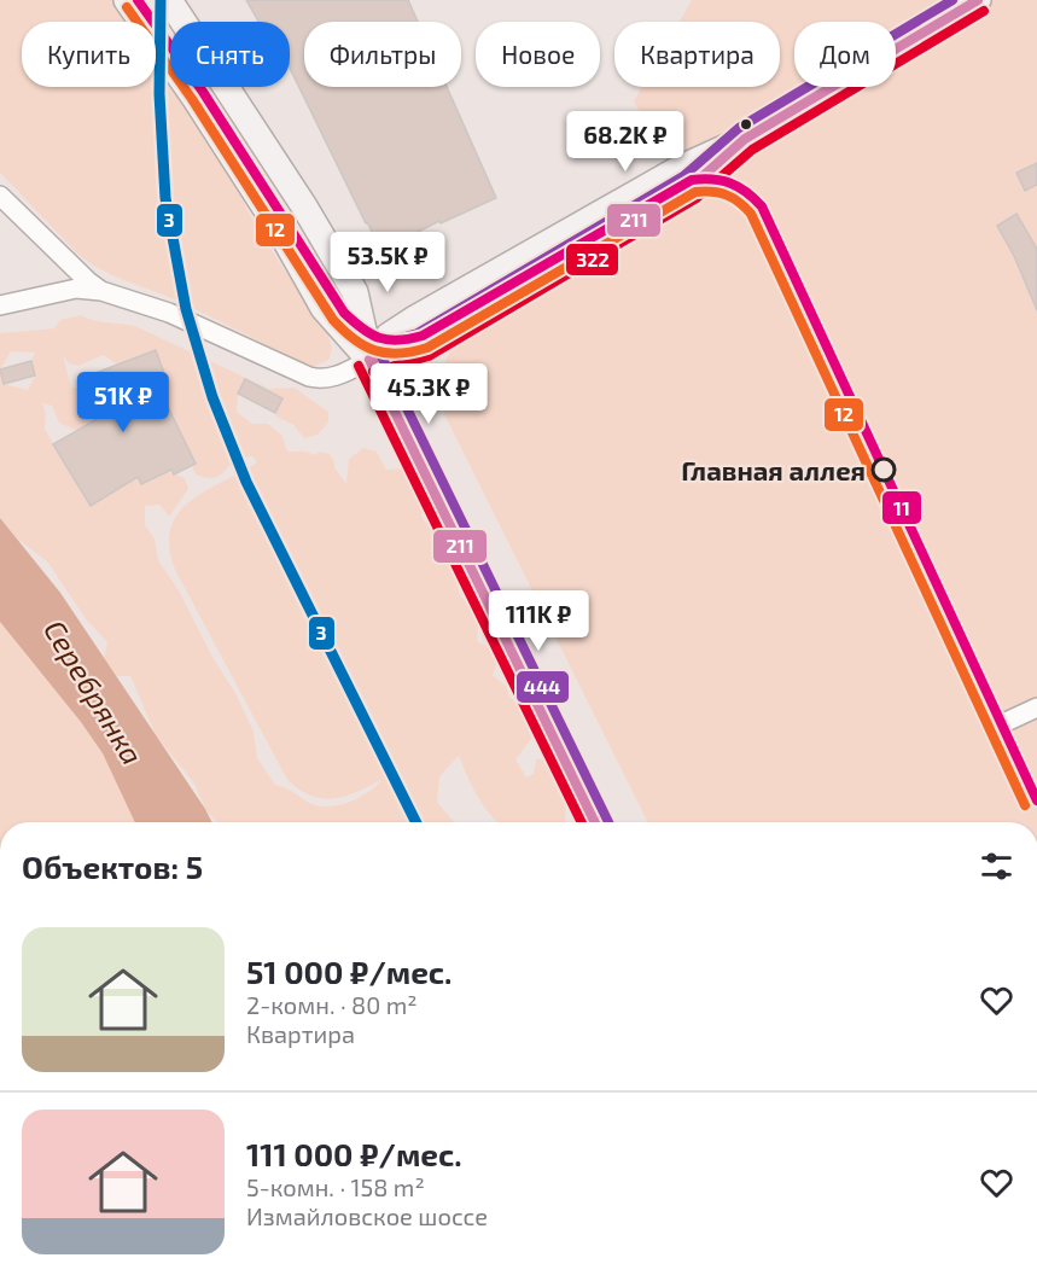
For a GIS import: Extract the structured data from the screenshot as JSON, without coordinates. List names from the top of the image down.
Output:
{
  "water": ["Серебрянка"],
  "places": ["Главная аллея"],
  "lines": [
    "transit line 3",
    "transit line 11",
    "transit line 211",
    "transit line 444",
    "transit line 12",
    "transit line 322"
  ],
  "page": {
    "chip": [
      "Купить",
      "Снять",
      "Фильтры",
      "Новое",
      "Квартира",
      "Дом"
    ],
    "price": [
      "68.2K ₽",
      "53.5K ₽",
      "45.3K ₽",
      "51K ₽",
      "111K ₽"
    ],
    "heading": "Объектов: 5",
    "list": [
      {
        "name": "51 000 ₽/мес.",
        "note": "2-комн. · 80 m² · Квартира"
      },
      {
        "name": "111 000 ₽/мес.",
        "note": "5-комн. · 158 m² · Измайловское шоссе"
      }
    ]
  }
}
